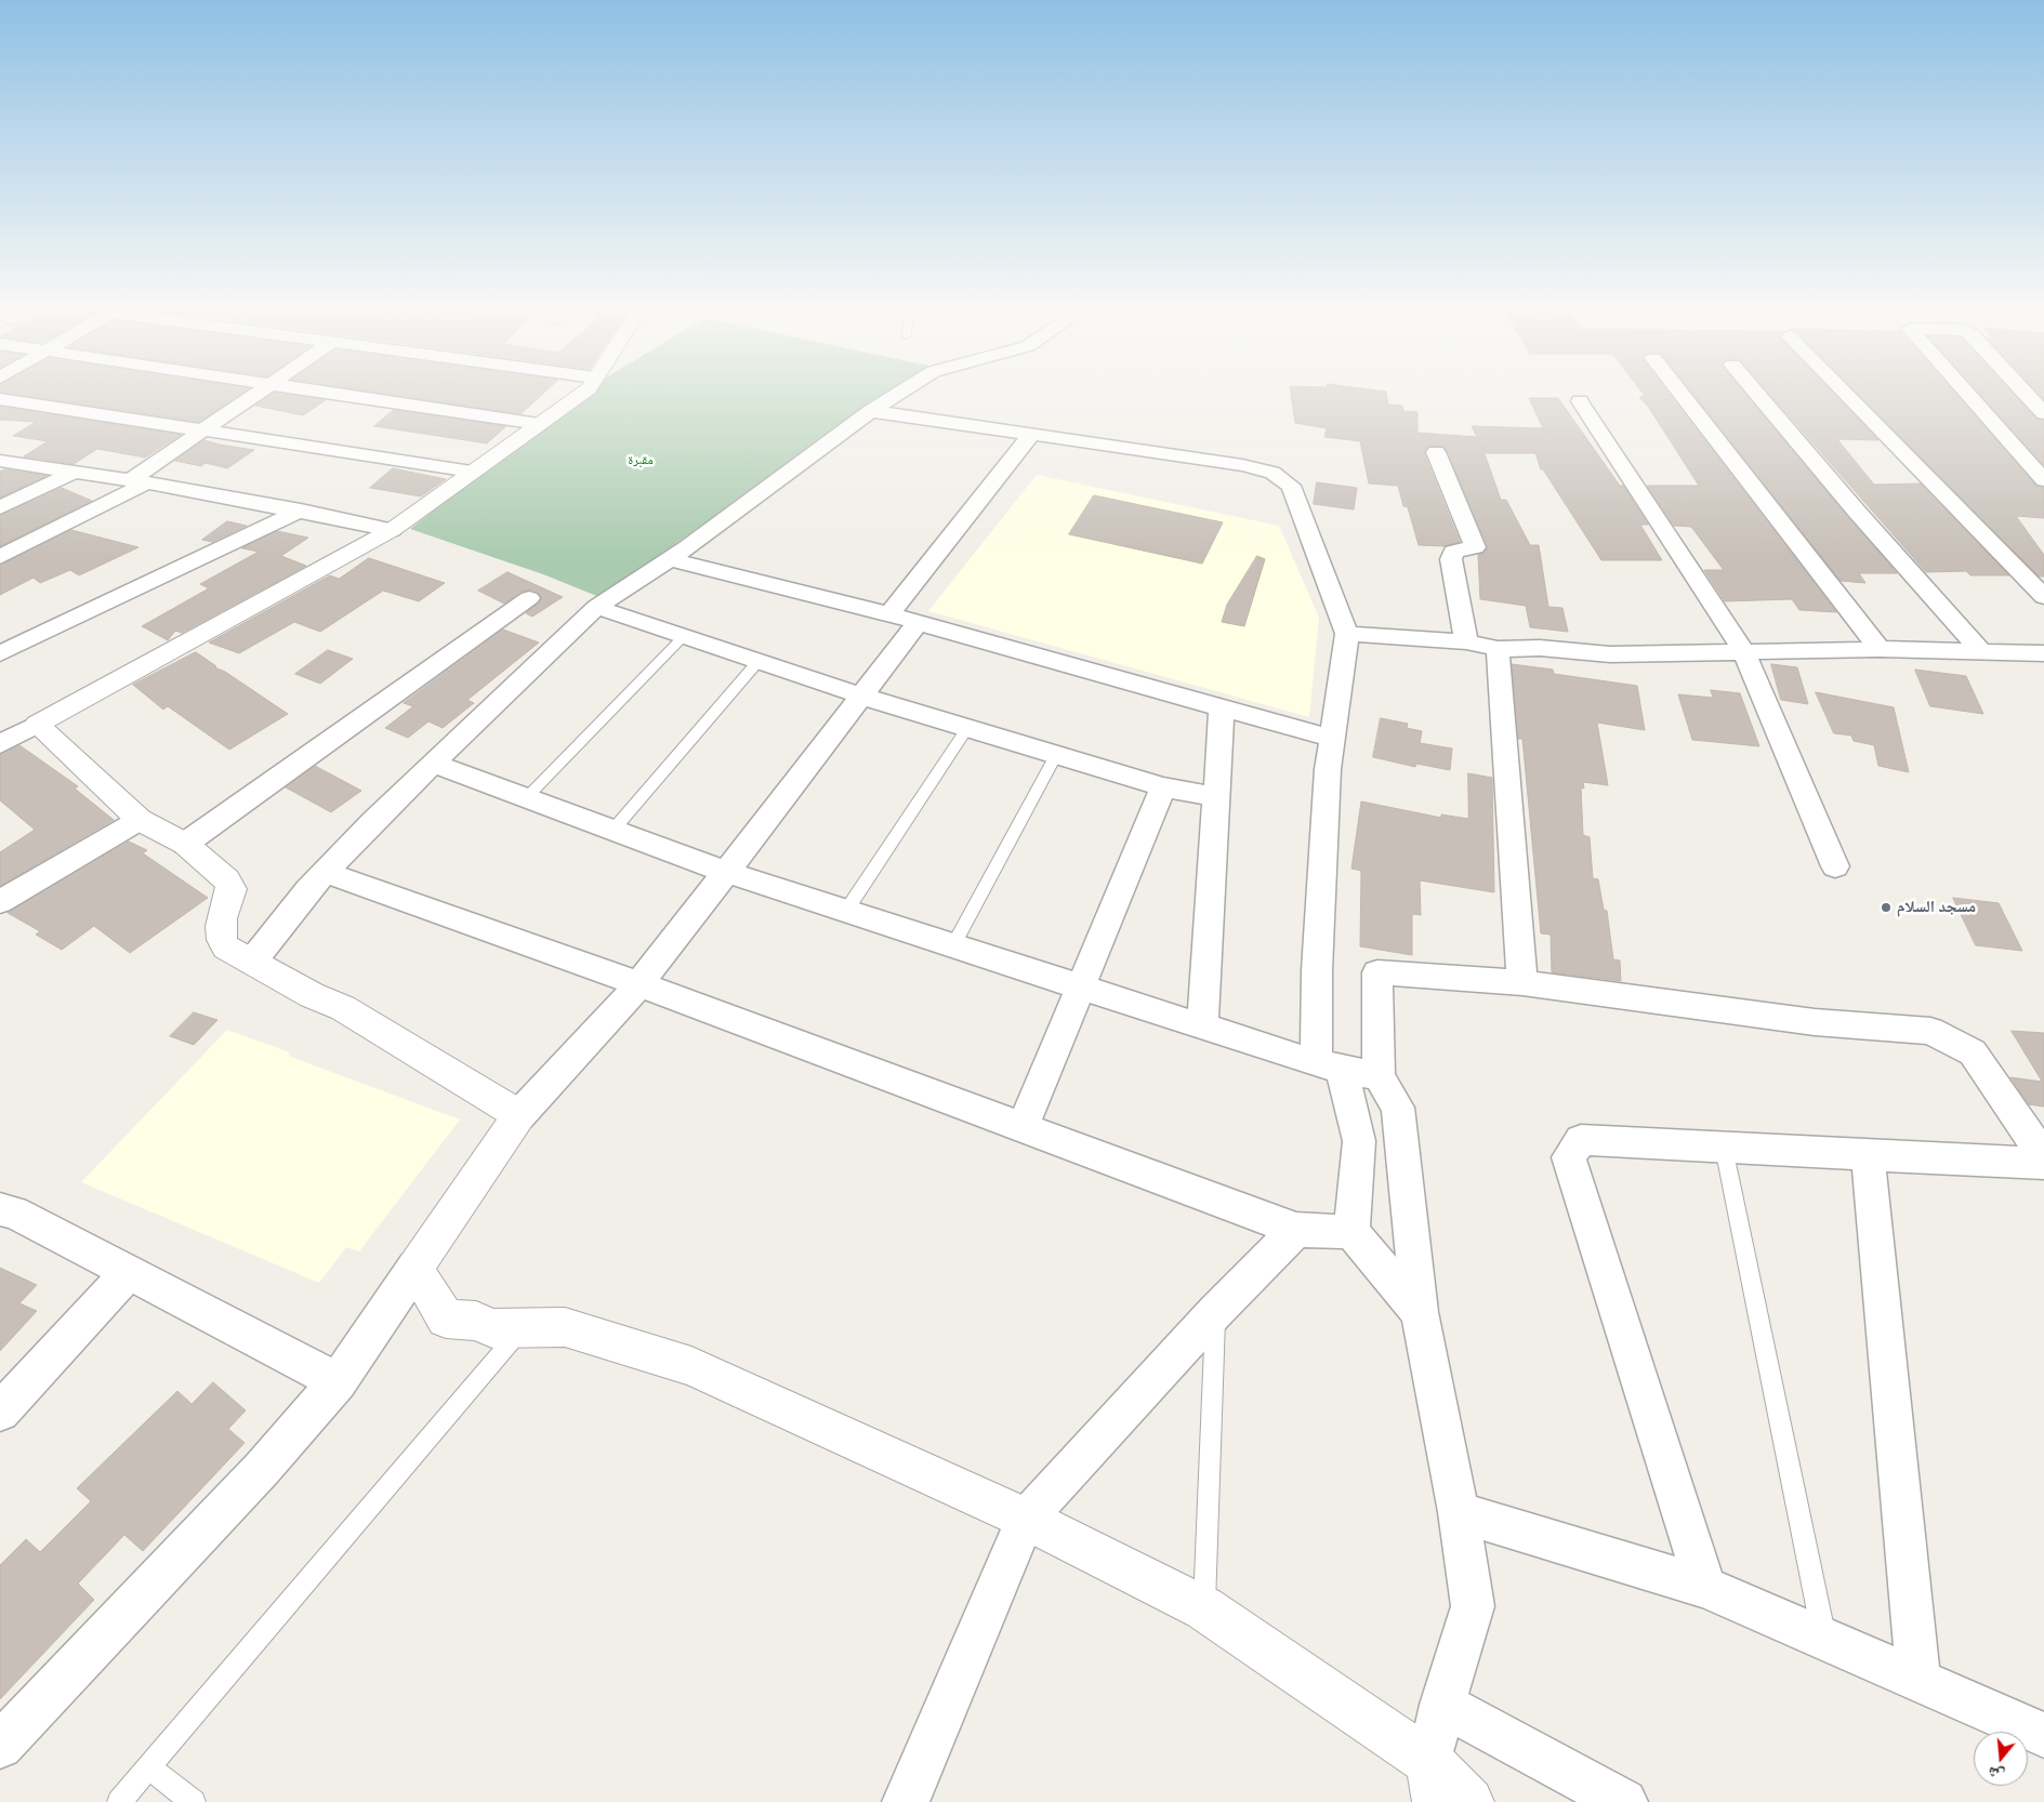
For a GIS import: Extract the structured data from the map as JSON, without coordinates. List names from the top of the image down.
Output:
{
  "parks": ["مقبرة"],
  "places": ["مسجد السلام"],
  "north": "bottom"
}
